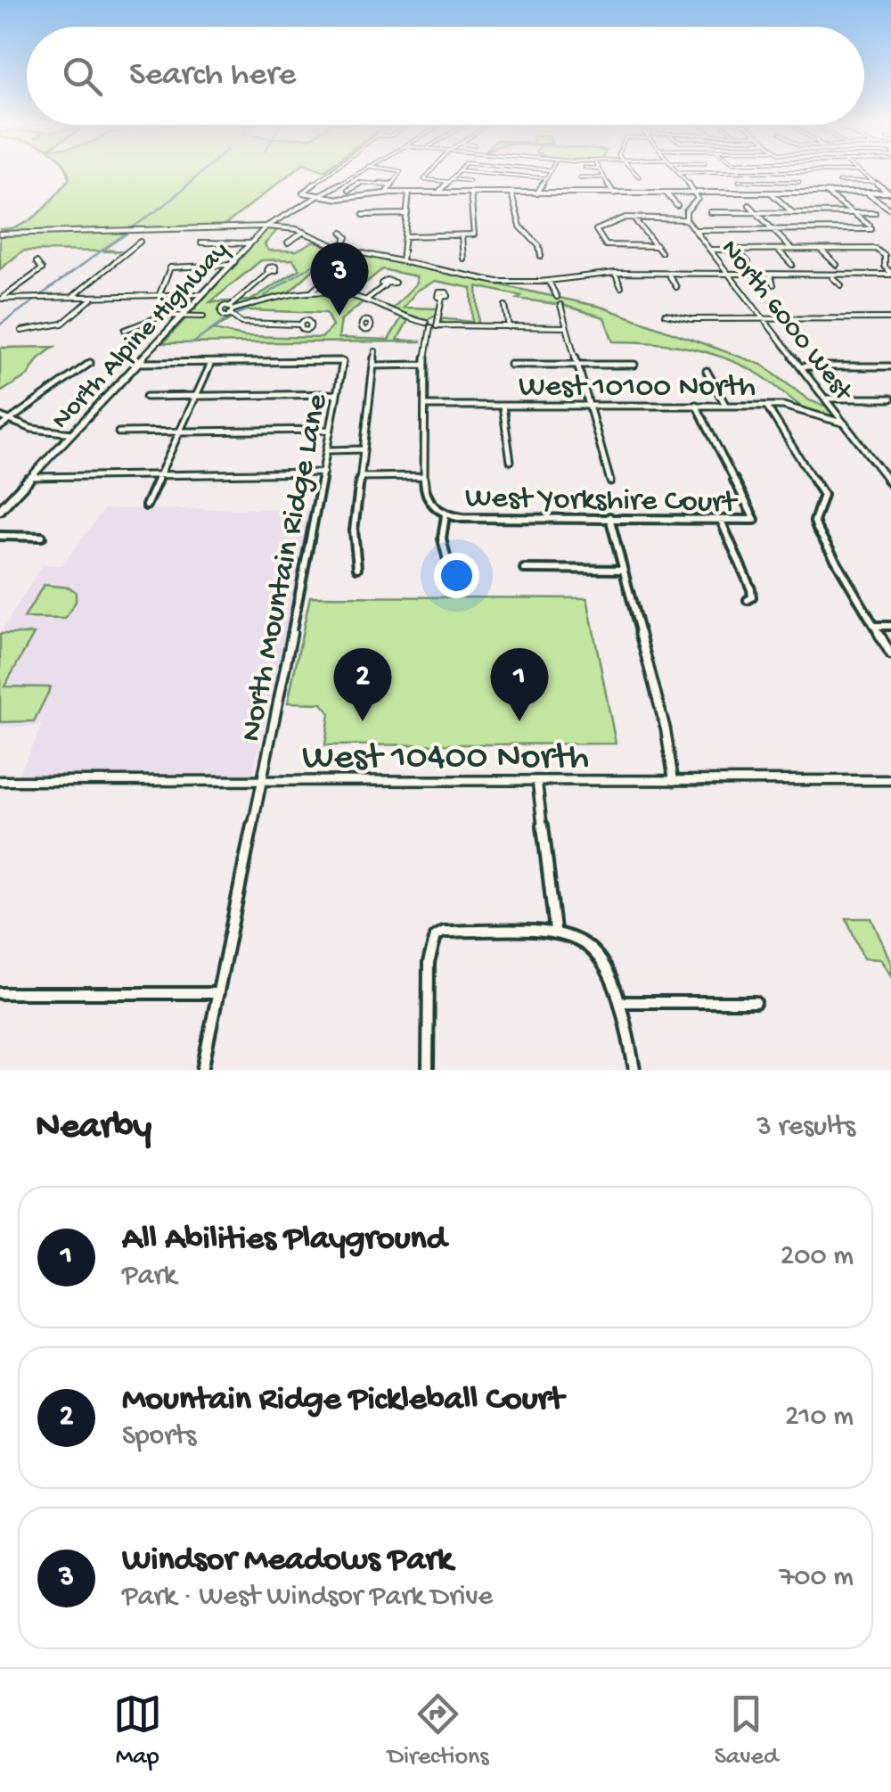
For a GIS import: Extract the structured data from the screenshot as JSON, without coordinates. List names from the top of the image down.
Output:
{
  "streets": {
    "main road": ["North Alpine Highway"],
    "street": [
      "North 6000 West",
      "West 10100 North",
      "West Yorkshire Court",
      "North Mountain Ridge Lane",
      "West 10400 North"
    ]
  },
  "crossings": [
    ["North 6000 West", "West 10100 North"],
    ["West 10100 North", "West Yorkshire Court"],
    ["North Mountain Ridge Lane", "West 10400 North"]
  ],
  "page": {
    "search": "Search here",
    "pins": ["3", "1", "2"],
    "heading": ["Nearby", "3 results"],
    "list": [
      {
        "mark": "1",
        "name": "All Abilities Playground",
        "note": "Park",
        "value": "200 m"
      },
      {
        "mark": "2",
        "name": "Mountain Ridge Pickleball Court",
        "note": "Sports",
        "value": "210 m"
      },
      {
        "mark": "3",
        "name": "Windsor Meadows Park",
        "note": "Park · West Windsor Park Drive",
        "value": "700 m"
      }
    ],
    "nav": ["Map", "Directions", "Saved"]
  }
}
